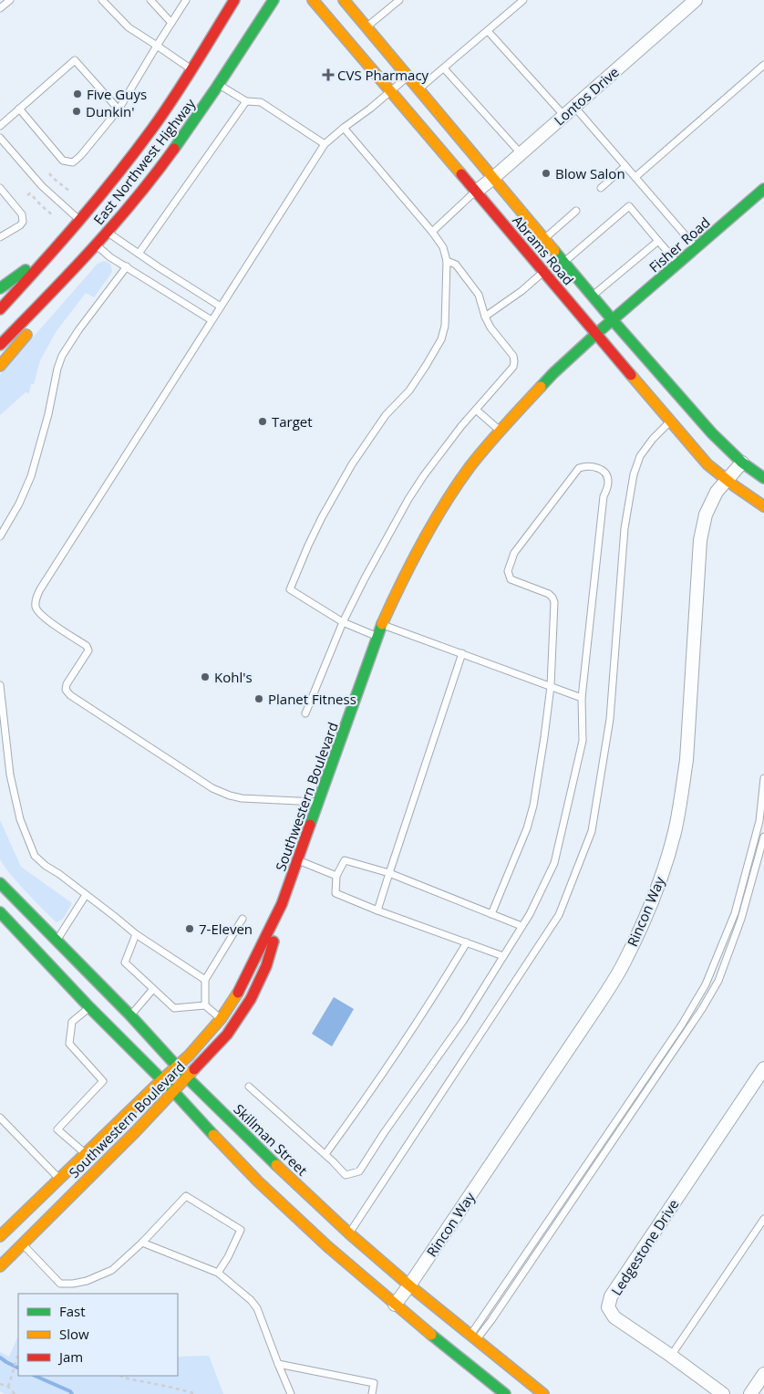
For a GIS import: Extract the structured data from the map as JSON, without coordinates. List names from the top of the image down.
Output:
{
  "streets": {
    "main road": [
      "East Northwest Highway",
      "Fisher Road",
      "Abrams Road",
      "Southwestern Boulevard",
      "Skillman Street"
    ],
    "street": ["Lontos Drive", "Rincon Way", "Ledgestone Drive"]
  },
  "crossings": [
    ["Lontos Drive", "Abrams Road"],
    ["Fisher Road", "Abrams Road"],
    ["Fisher Road", "Southwestern Boulevard"],
    ["Abrams Road", "Southwestern Boulevard"],
    ["Abrams Road", "Rincon Way"],
    ["Southwestern Boulevard", "Skillman Street"],
    ["Rincon Way", "Skillman Street"]
  ],
  "places": {
    "health": ["CVS Pharmacy"],
    "other": [
      "Five Guys",
      "Dunkin'",
      "Blow Salon",
      "Target",
      "Kohl's",
      "Planet Fitness",
      "7-Eleven"
    ]
  },
  "legend": ["Fast", "Slow", "Jam"]
}
